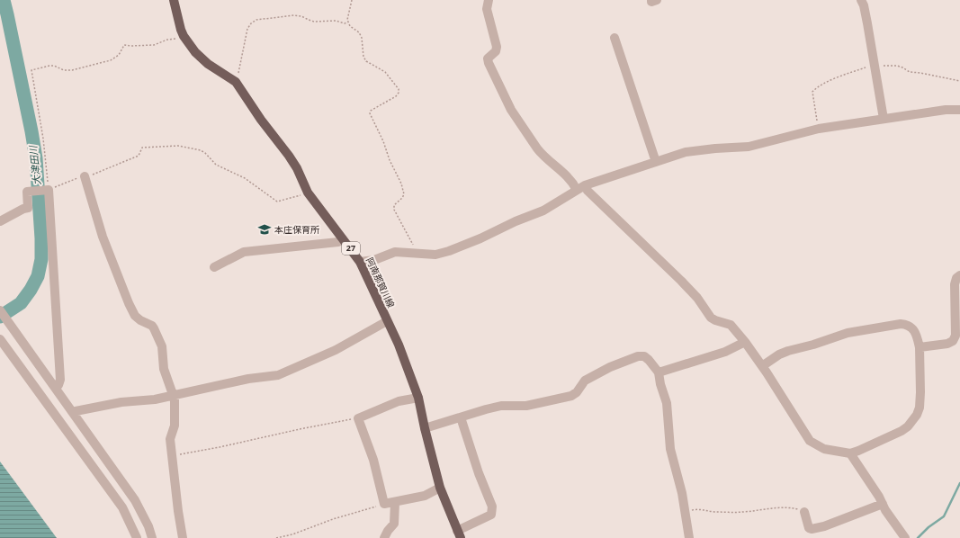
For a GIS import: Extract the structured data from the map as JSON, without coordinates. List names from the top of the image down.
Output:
{
  "streets": {
    "main road": ["27", "阿南那賀川線"]
  },
  "water": ["大津田川"],
  "places": {
    "school or university": ["本庄保育所"]
  }
}
